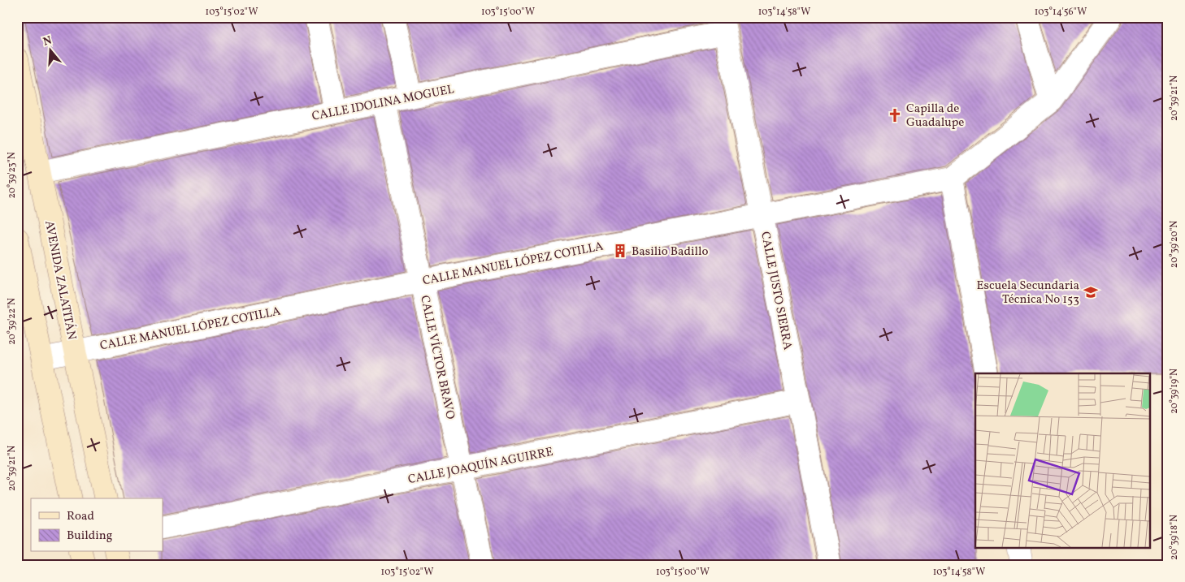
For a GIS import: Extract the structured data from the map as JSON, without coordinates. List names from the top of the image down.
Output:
{
  "streets": {
    "street": [
      "CALLE IDOLINA MOGUEL",
      "CALLE MANUEL LÓPEZ COTILLA",
      "AVENIDA ZALATITÁN",
      "CALLE JUSTO SIERRA",
      "CALLE VÍCTOR BRAVO",
      "CALLE JOAQUÍN AGUIRRE"
    ]
  },
  "crossings": [
    ["CALLE IDOLINA MOGUEL", "AVENIDA ZALATITÁN"],
    ["CALLE IDOLINA MOGUEL", "CALLE JUSTO SIERRA"],
    ["CALLE IDOLINA MOGUEL", "CALLE VÍCTOR BRAVO"],
    ["CALLE MANUEL LÓPEZ COTILLA", "AVENIDA ZALATITÁN"],
    ["CALLE MANUEL LÓPEZ COTILLA", "CALLE JUSTO SIERRA"],
    ["CALLE MANUEL LÓPEZ COTILLA", "CALLE VÍCTOR BRAVO"],
    ["CALLE JUSTO SIERRA", "CALLE JOAQUÍN AGUIRRE"],
    ["CALLE VÍCTOR BRAVO", "CALLE JOAQUÍN AGUIRRE"]
  ],
  "places": {
    "church": ["Capilla de Guadalupe"],
    "building": ["Basilio Badillo"],
    "school or university": ["Escuela Secundaria Técnica No 153"]
  },
  "legend": ["Road", "Building"],
  "north": "top",
  "coordinates": [
    "103°15'02\"W",
    "103°15'00\"W",
    "103°14'58\"W",
    "103°14'56\"W",
    "20°39'21\"N",
    "20°39'23\"N",
    "20°39'20\"N",
    "20°39'22\"N",
    "20°39'19\"N",
    "20°39'18\"N"
  ]
}
